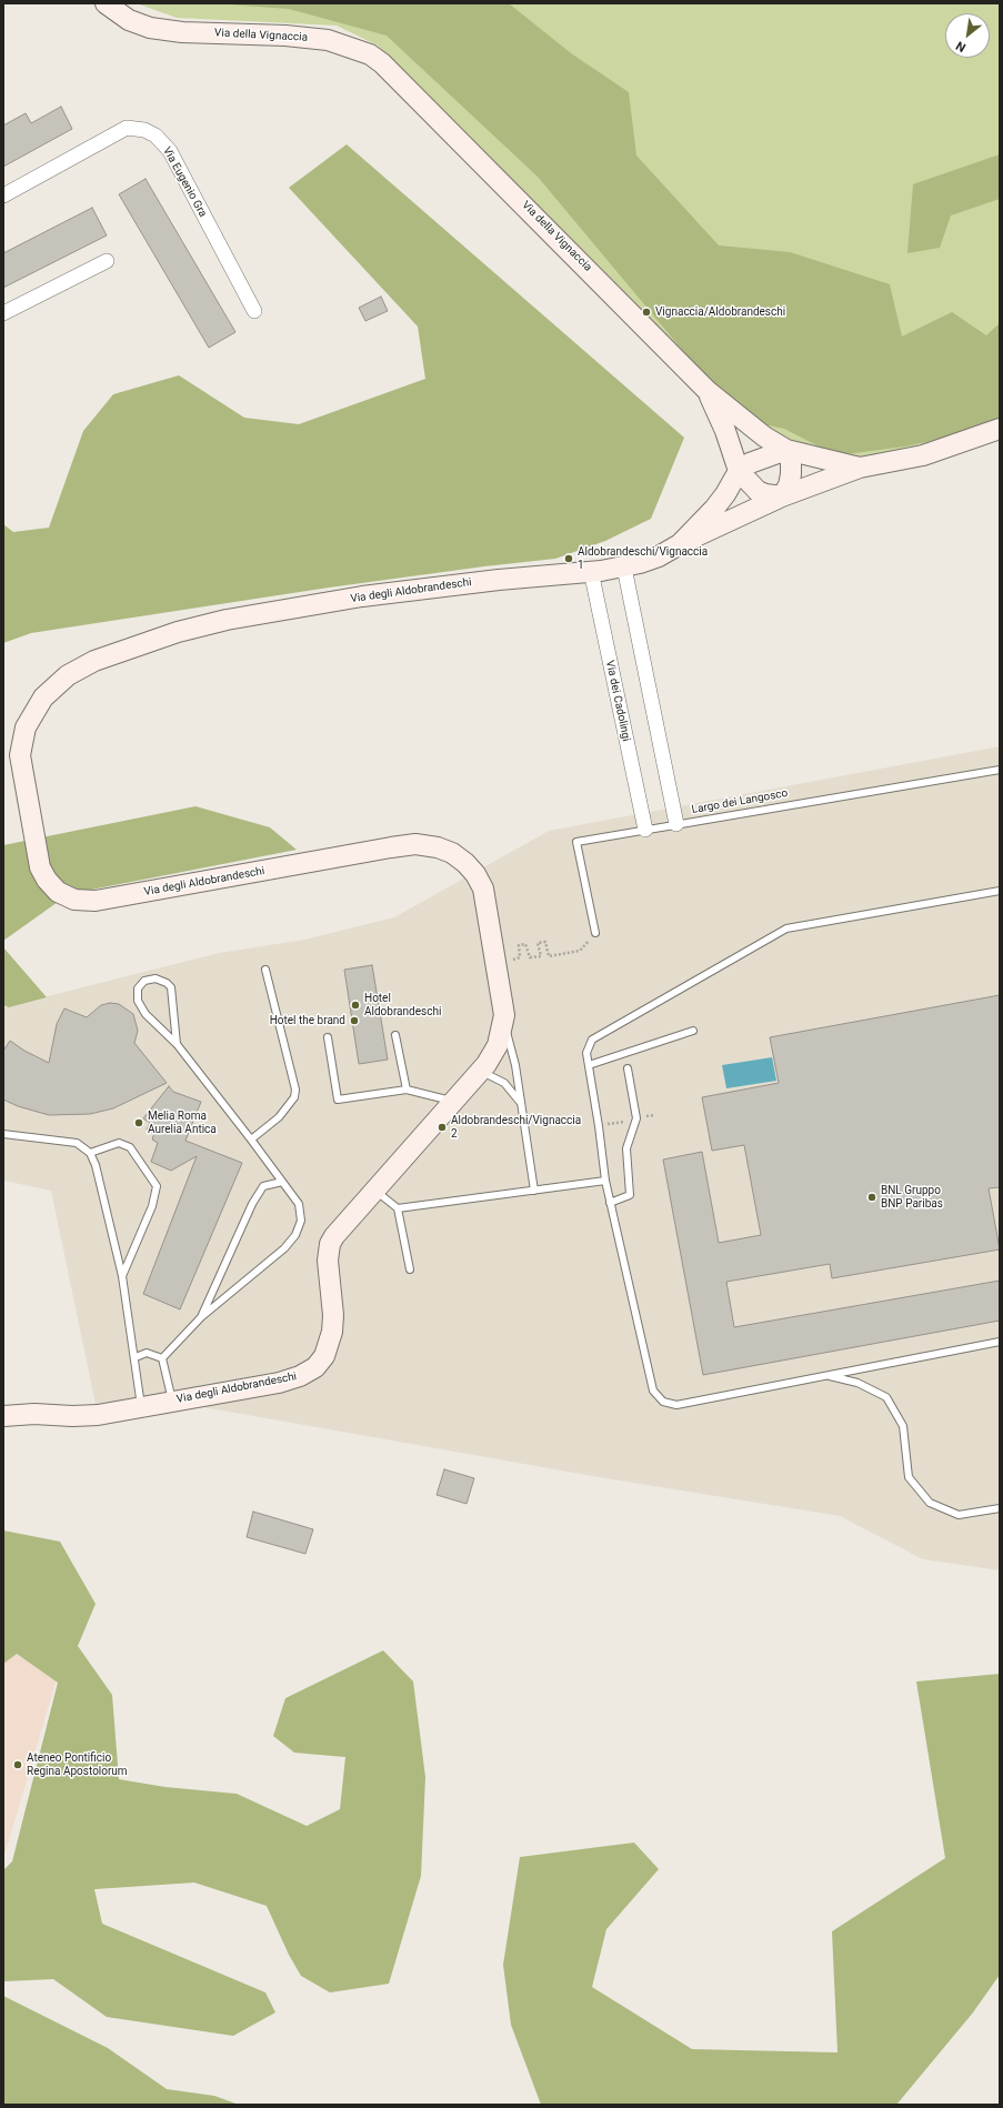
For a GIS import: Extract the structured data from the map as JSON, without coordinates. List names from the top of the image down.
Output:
{
  "streets": {
    "street": [
      "Via della Vignaccia",
      "Via Eugenio Gra",
      "Via degli Aldobrandeschi",
      "Via dei Cadolingi"
    ],
    "lane": ["Largo dei Langosco"]
  },
  "crossings": [
    ["Via degli Aldobrandeschi", "Via dei Cadolingi"],
    ["Via dei Cadolingi", "Largo dei Langosco"]
  ],
  "places": [
    "Vignaccia/Aldobrandeschi",
    "Aldobrandeschi/Vignaccia 1",
    "Hotel Aldobrandeschi",
    "Hotel the brand",
    "Melia Roma Aurelia Antica",
    "Aldobrandeschi/Vignaccia 2",
    "BNL Gruppo BNP Paribas",
    "Ateneo Pontificio Regina Apostolorum"
  ],
  "north": "bottom left"
}
